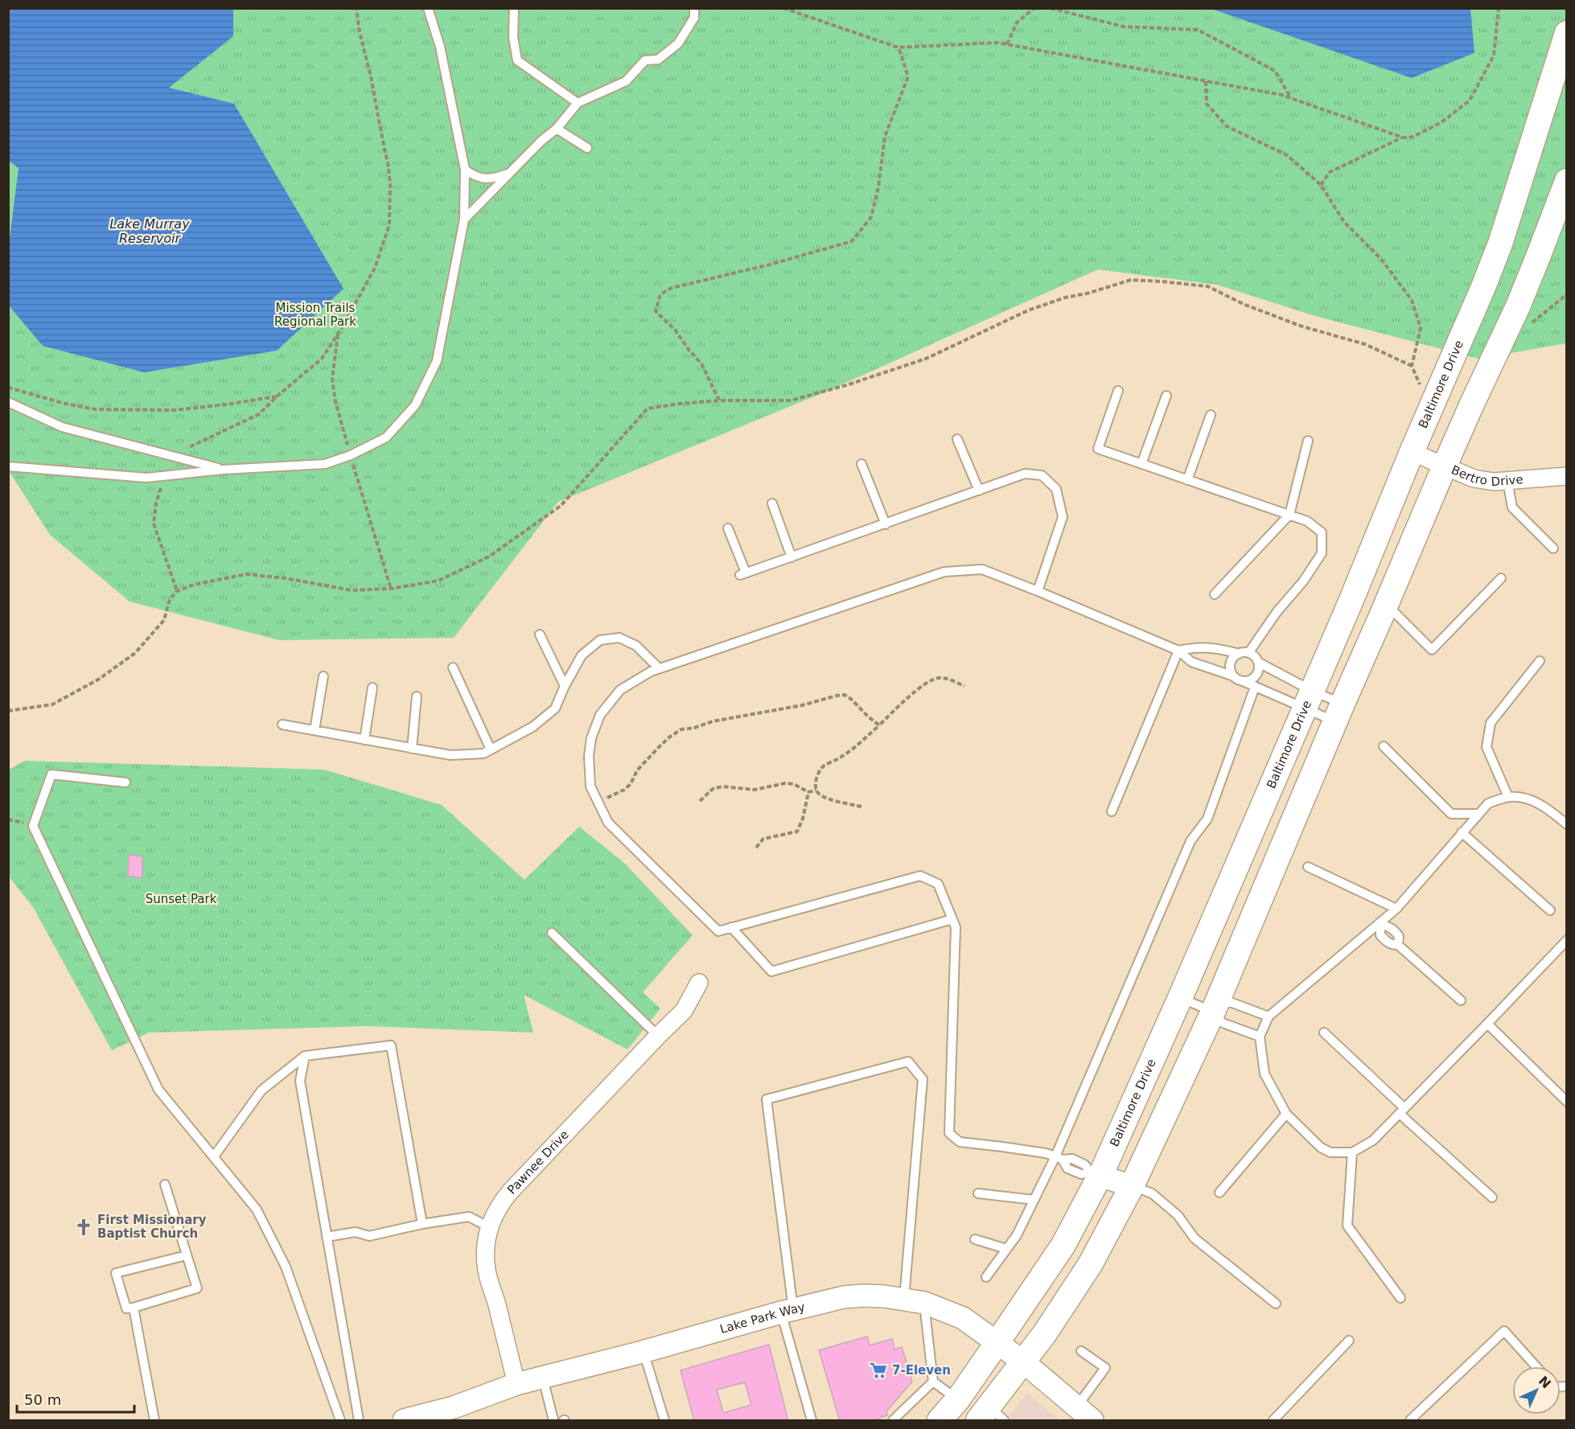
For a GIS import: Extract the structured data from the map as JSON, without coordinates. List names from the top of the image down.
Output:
{
  "streets": {
    "main road": ["Baltimore Drive"],
    "street": ["Bertro Drive", "Pawnee Drive", "Lake Park Way"]
  },
  "crossings": [
    ["Baltimore Drive", "Bertro Drive"],
    ["Baltimore Drive", "Lake Park Way"],
    ["Pawnee Drive", "Lake Park Way"]
  ],
  "water": ["Lake Murray Reservoir"],
  "parks": ["Mission Trails Regional Park", "Sunset Park"],
  "places": {
    "church": ["First Missionary Baptist Church"],
    "supermarket": ["7-Eleven"]
  },
  "scale_bar": "50 m",
  "north": "top right"
}
